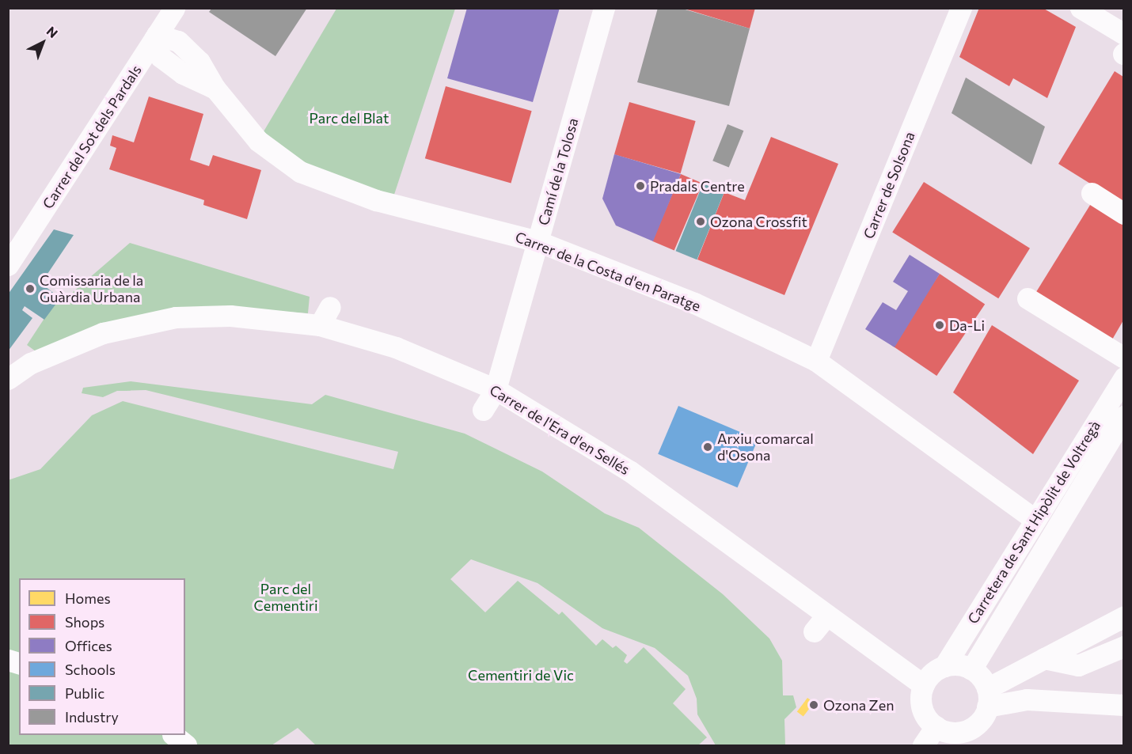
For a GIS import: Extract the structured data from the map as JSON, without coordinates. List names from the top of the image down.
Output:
{
  "streets": {
    "street": [
      "Carrer del Sot dels Pardals",
      "Camí de la Tolosa",
      "Carrer de Solsona",
      "Carrer de la Costa d'en Paratge",
      "Carrer de l'Era d'en Sellés",
      "Carretera de Sant Hipòlit de Voltregà"
    ]
  },
  "crossings": [
    ["Carrer del Sot dels Pardals", "Carrer de la Costa d'en Paratge"],
    ["Camí de la Tolosa", "Carrer de la Costa d'en Paratge"],
    ["Camí de la Tolosa", "Carrer de l'Era d'en Sellés"],
    ["Carrer de Solsona", "Carrer de la Costa d'en Paratge"],
    ["Carrer de la Costa d'en Paratge", "Carretera de Sant Hipòlit de Voltregà"],
    ["Carrer de l'Era d'en Sellés", "Carretera de Sant Hipòlit de Voltregà"]
  ],
  "parks": ["Parc del Blat", "Parc del Cementiri", "Cementiri de Vic"],
  "places": [
    "Pradals Centre",
    "Ozona Crossfit",
    "Comissaria de la Guàrdia Urbana",
    "Da-Li",
    "Arxiu comarcal d'Osona",
    "Ozona Zen"
  ],
  "legend": [
    "Homes",
    "Shops",
    "Offices",
    "Schools",
    "Public",
    "Industry"
  ],
  "north": "top right"
}
